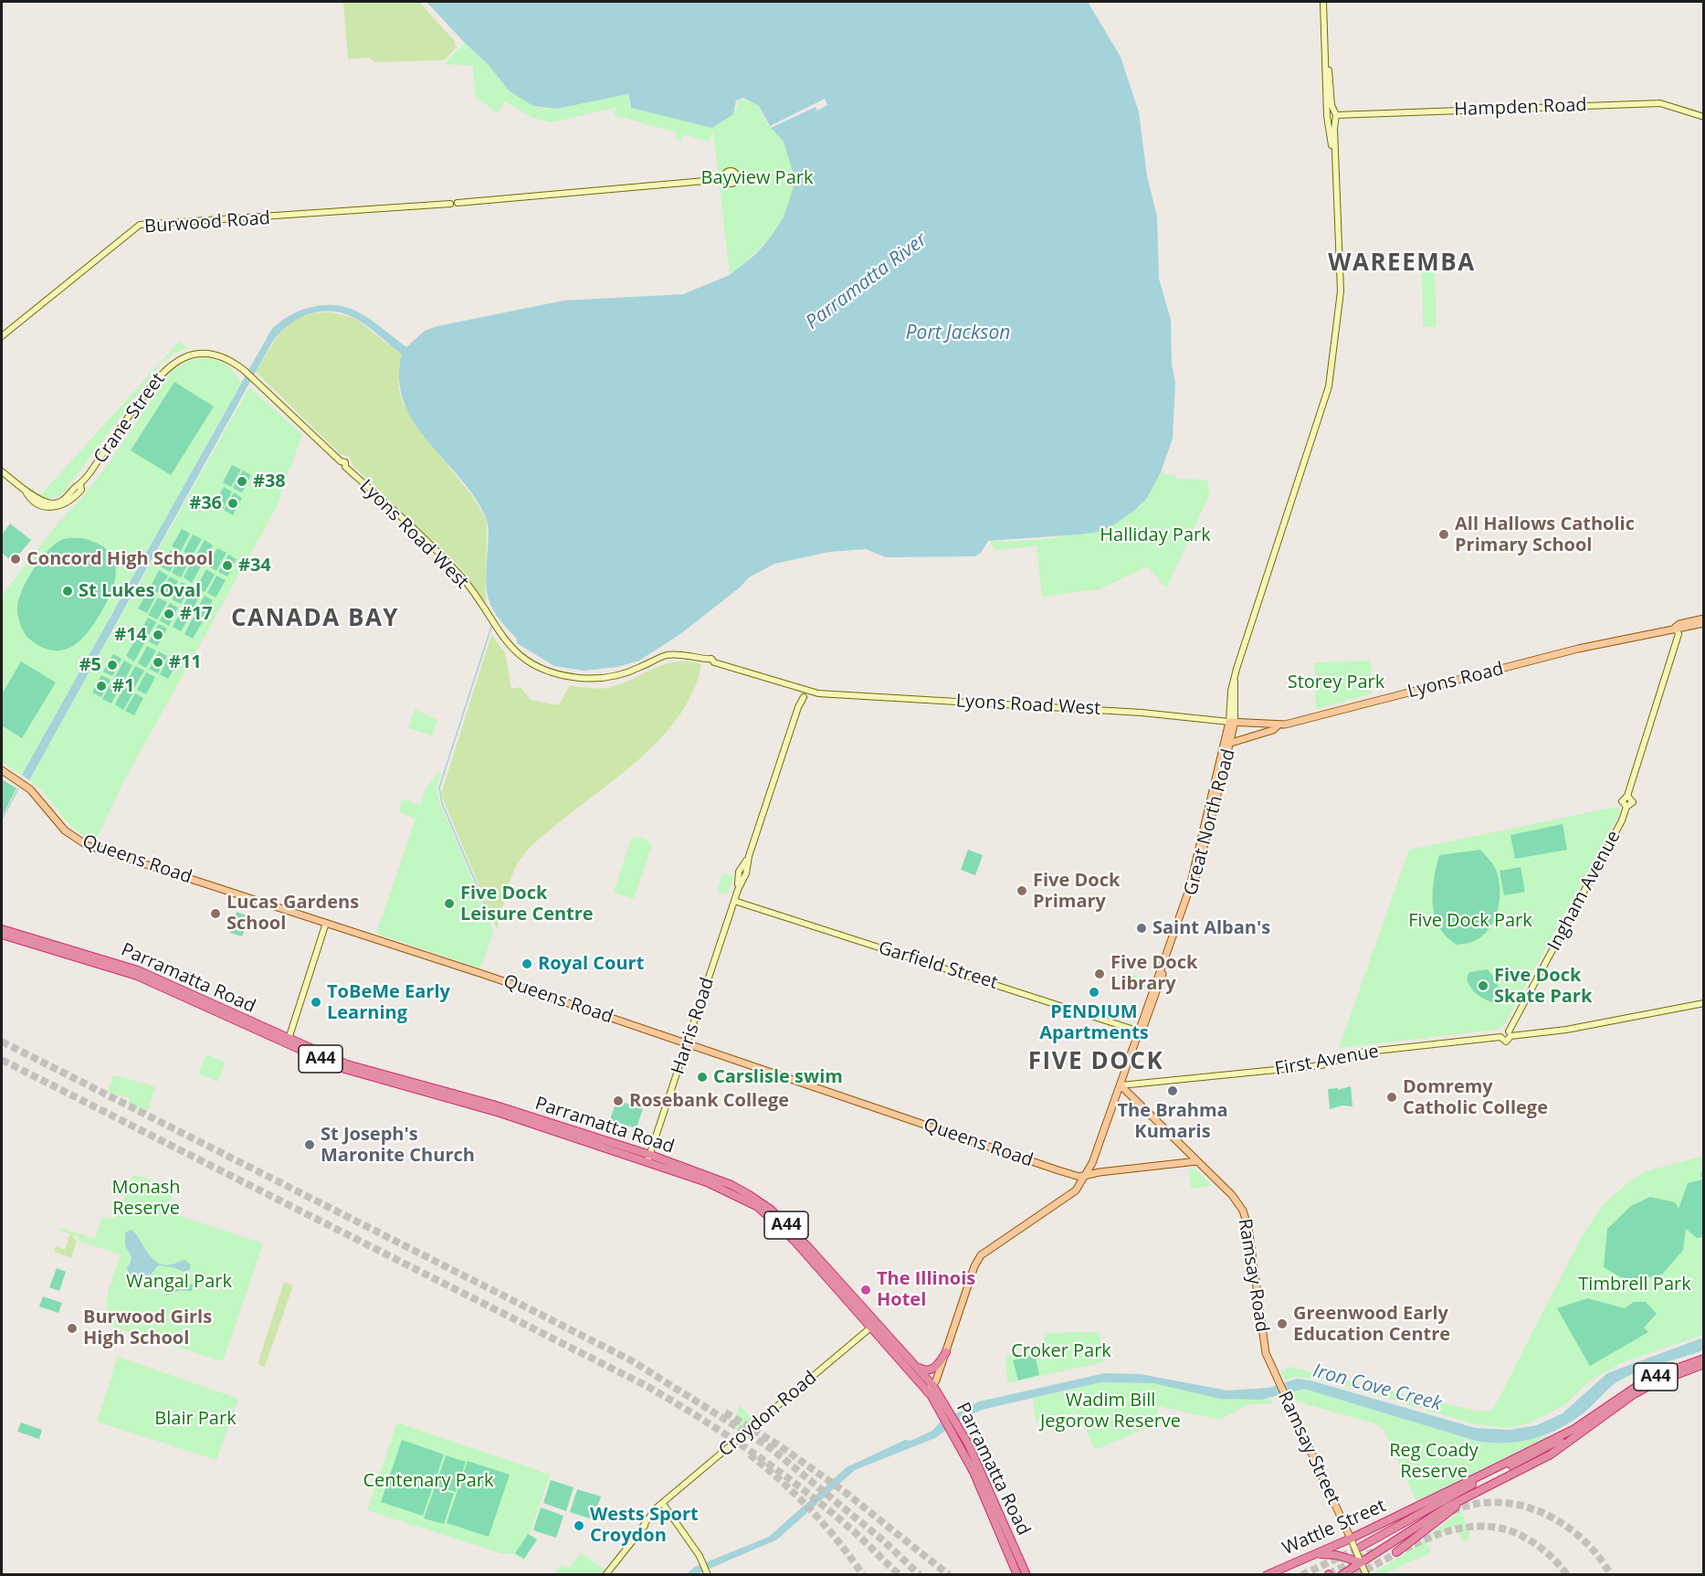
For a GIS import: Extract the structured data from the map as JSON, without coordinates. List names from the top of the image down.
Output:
{
  "streets": {
    "highway": ["Parramatta Road", "A44", "Wattle Street"],
    "main road": [
      "Hampden Road",
      "Burwood Road",
      "Crane Street",
      "Lyons Road West",
      "Lyons Road",
      "Great North Road",
      "Queens Road",
      "Ingham Avenue",
      "Garfield Street",
      "Harris Road",
      "First Avenue",
      "Ramsay Road",
      "Croydon Road",
      "Ramsay Street"
    ]
  },
  "crossings": [
    ["Hampden Road", "Great North Road"],
    ["Crane Street", "Lyons Road West"],
    ["Lyons Road West", "Lyons Road"],
    ["Lyons Road West", "Great North Road"],
    ["Lyons Road West", "Harris Road"],
    ["Lyons Road", "Great North Road"],
    ["Lyons Road", "Ingham Avenue"],
    ["Great North Road", "Queens Road"],
    ["Great North Road", "Garfield Street"],
    ["Great North Road", "Parramatta Road"],
    ["Great North Road", "First Avenue"],
    ["Great North Road", "Ramsay Road"],
    ["Queens Road", "Harris Road"],
    ["Queens Road", "Ramsay Road"],
    ["Ingham Avenue", "First Avenue"],
    ["Garfield Street", "Harris Road"],
    ["Parramatta Road", "Harris Road"],
    ["Parramatta Road", "Croydon Road"],
    ["A44", "Wattle Street"],
    ["First Avenue", "Ramsay Road"],
    ["Ramsay Road", "Ramsay Street"],
    ["Ramsay Street", "Wattle Street"]
  ],
  "districts": ["WAREEMBA", "CANADA BAY", "FIVE DOCK"],
  "water": ["Parramatta River", "Port Jackson", "Iron Cove Creek"],
  "parks": [
    "Bayview Park",
    "Halliday Park",
    "Storey Park",
    "Five Dock Park",
    "Monash Reserve",
    "Wangal Park",
    "Timbrell Park",
    "Croker Park",
    "Wadim Bill Jegorow Reserve",
    "Blair Park",
    "Reg Coady Reserve",
    "Centenary Park"
  ],
  "places": [
    "#38",
    "#36",
    "All Hallows Catholic Primary School",
    "Concord High School",
    "#34",
    "St Lukes Oval",
    "#17",
    "#14",
    "#11",
    "#5",
    "#1",
    "Five Dock Primary",
    "Five Dock Leisure Centre",
    "Lucas Gardens School",
    "Saint Alban's",
    "Royal Court",
    "Five Dock Library",
    "Five Dock Skate Park",
    "PENDIUM Apartments",
    "ToBeMe Early Learning",
    "Carslisle swim",
    "The Brahma Kumaris",
    "Domremy Catholic College",
    "Rosebank College",
    "St Joseph's Maronite Church",
    "The Illinois Hotel",
    "Greenwood Early Education Centre",
    "Burwood Girls High School",
    "Wests Sport Croydon"
  ]
}
